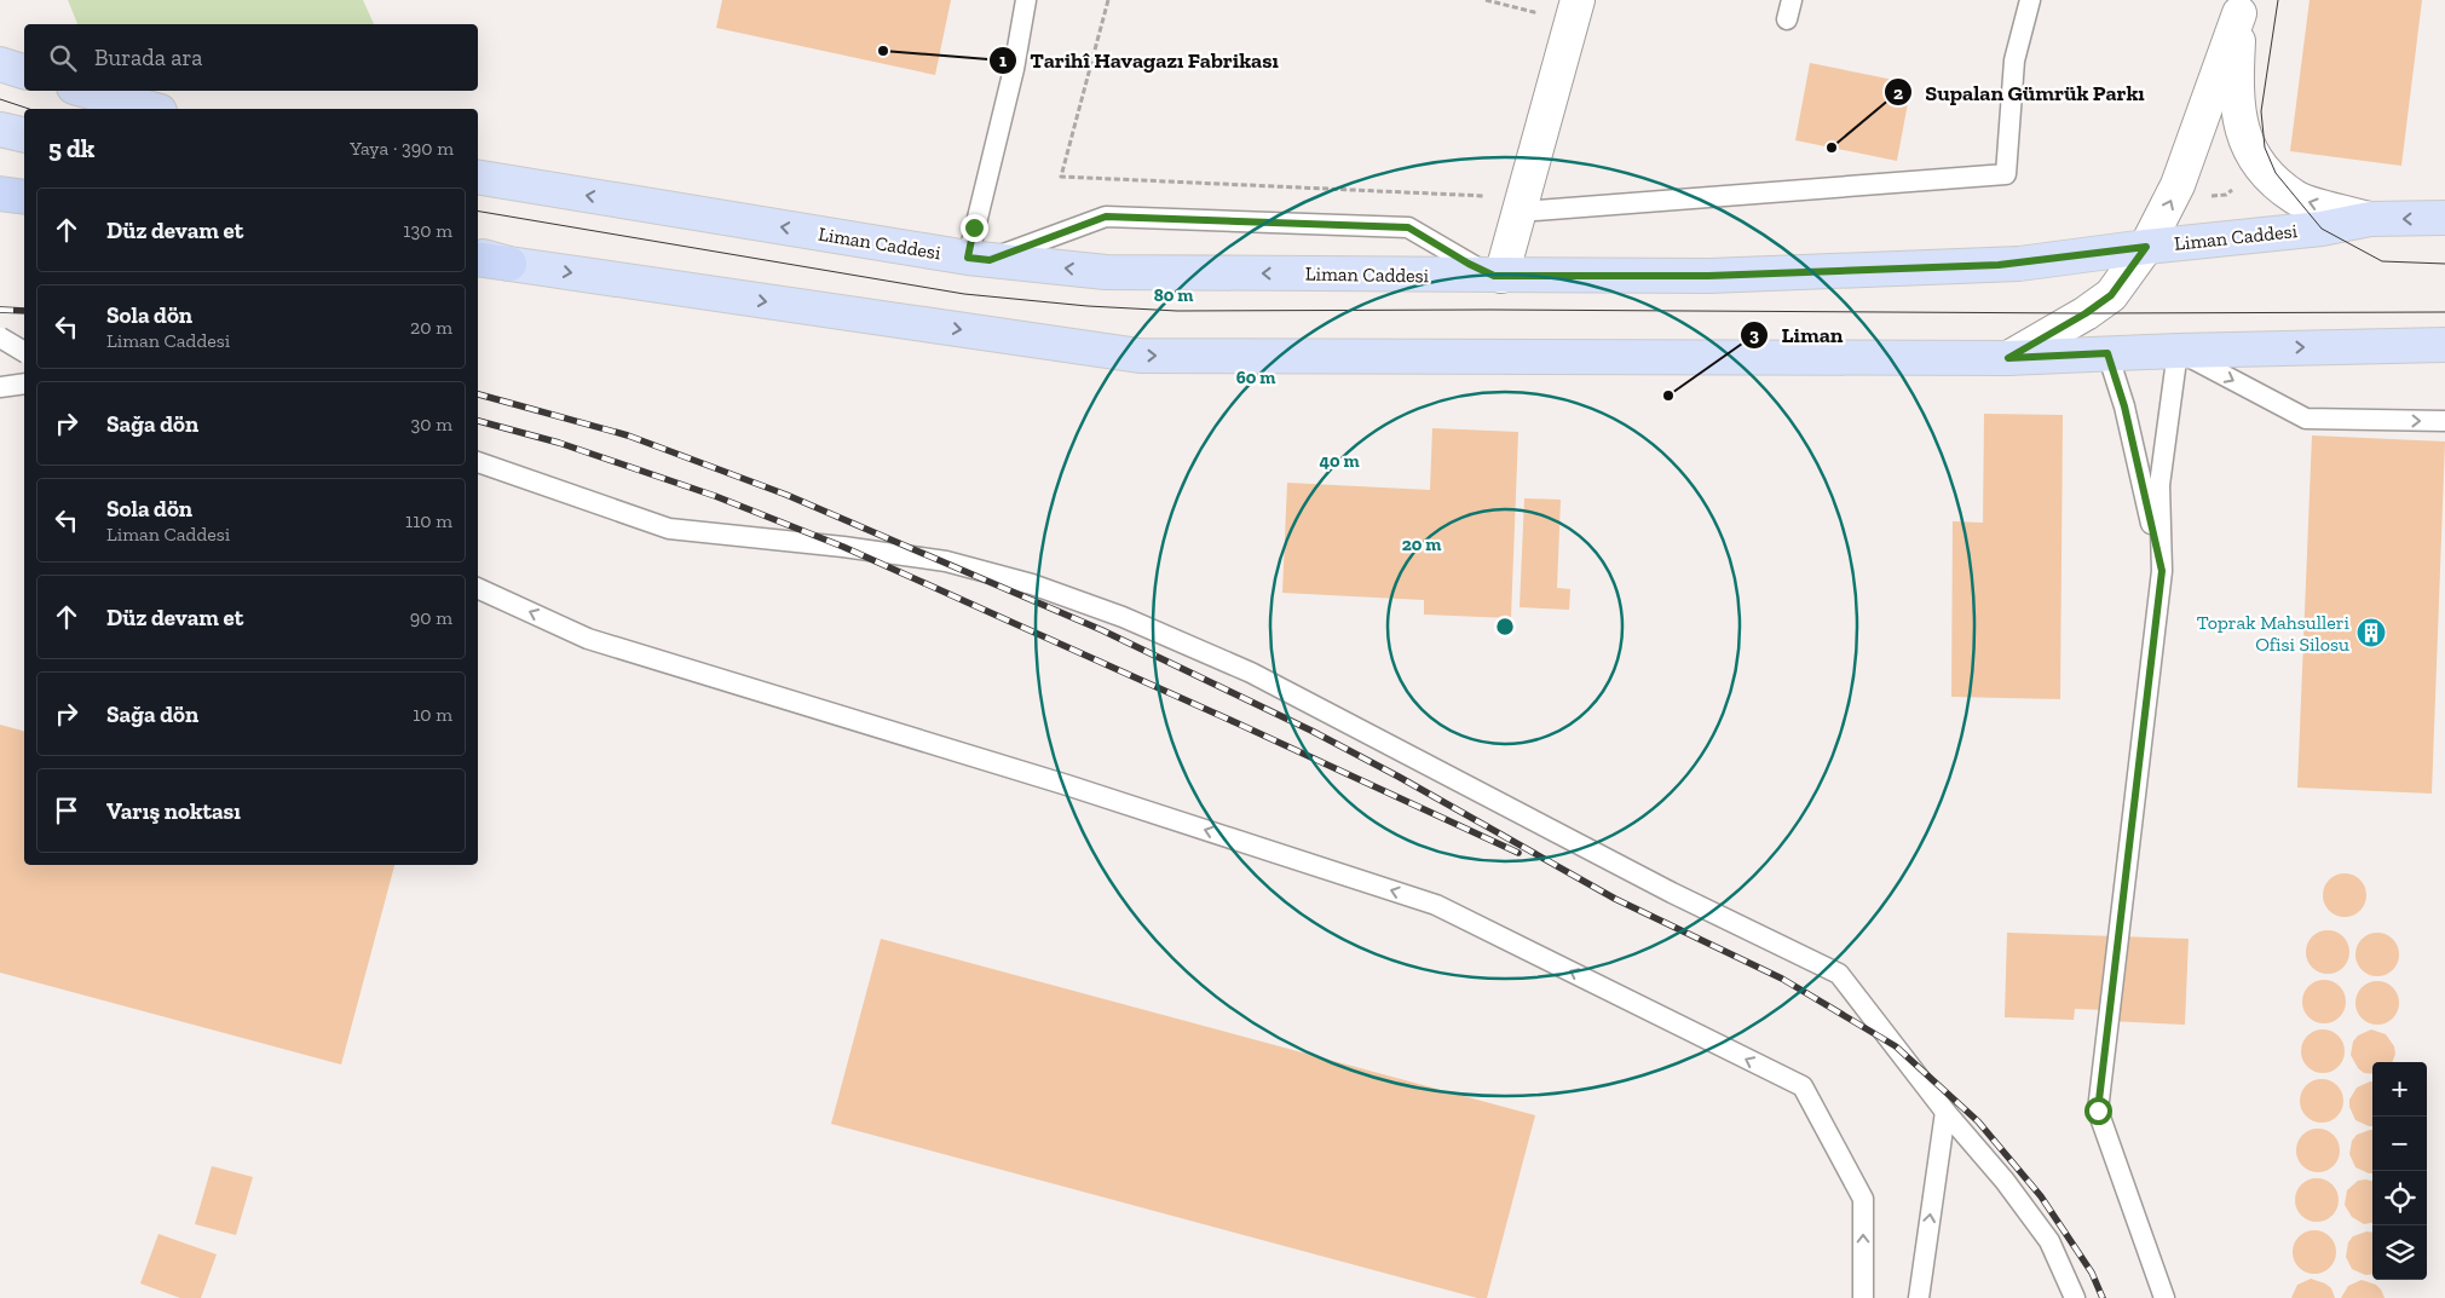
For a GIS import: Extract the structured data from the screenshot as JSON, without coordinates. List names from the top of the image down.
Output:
{
  "streets": {
    "main road": ["Liman Caddesi"]
  },
  "places": {
    "other": ["Tarihî Havagazı Fabrikası", "Supalan Gümrük Parkı", "Liman"],
    "building": ["Toprak Mahsulleri Ofisi Silosu"]
  },
  "page": {
    "search": "Burada ara",
    "heading": ["5 dk", "Yaya · 390 m"],
    "list": [
      ["Düz devam et", "130 m"],
      ["Sola dön", "Liman Caddesi", "20 m"],
      ["Sağa dön", "30 m"],
      ["Sola dön", "Liman Caddesi", "110 m"],
      ["Düz devam et", "90 m"],
      ["Sağa dön", "10 m"],
      "Varış noktası"
    ],
    "map_buttons": ["+", "−"]
  },
  "rings": [
    "80 m",
    "60 m",
    "40 m",
    "20 m"
  ]
}
